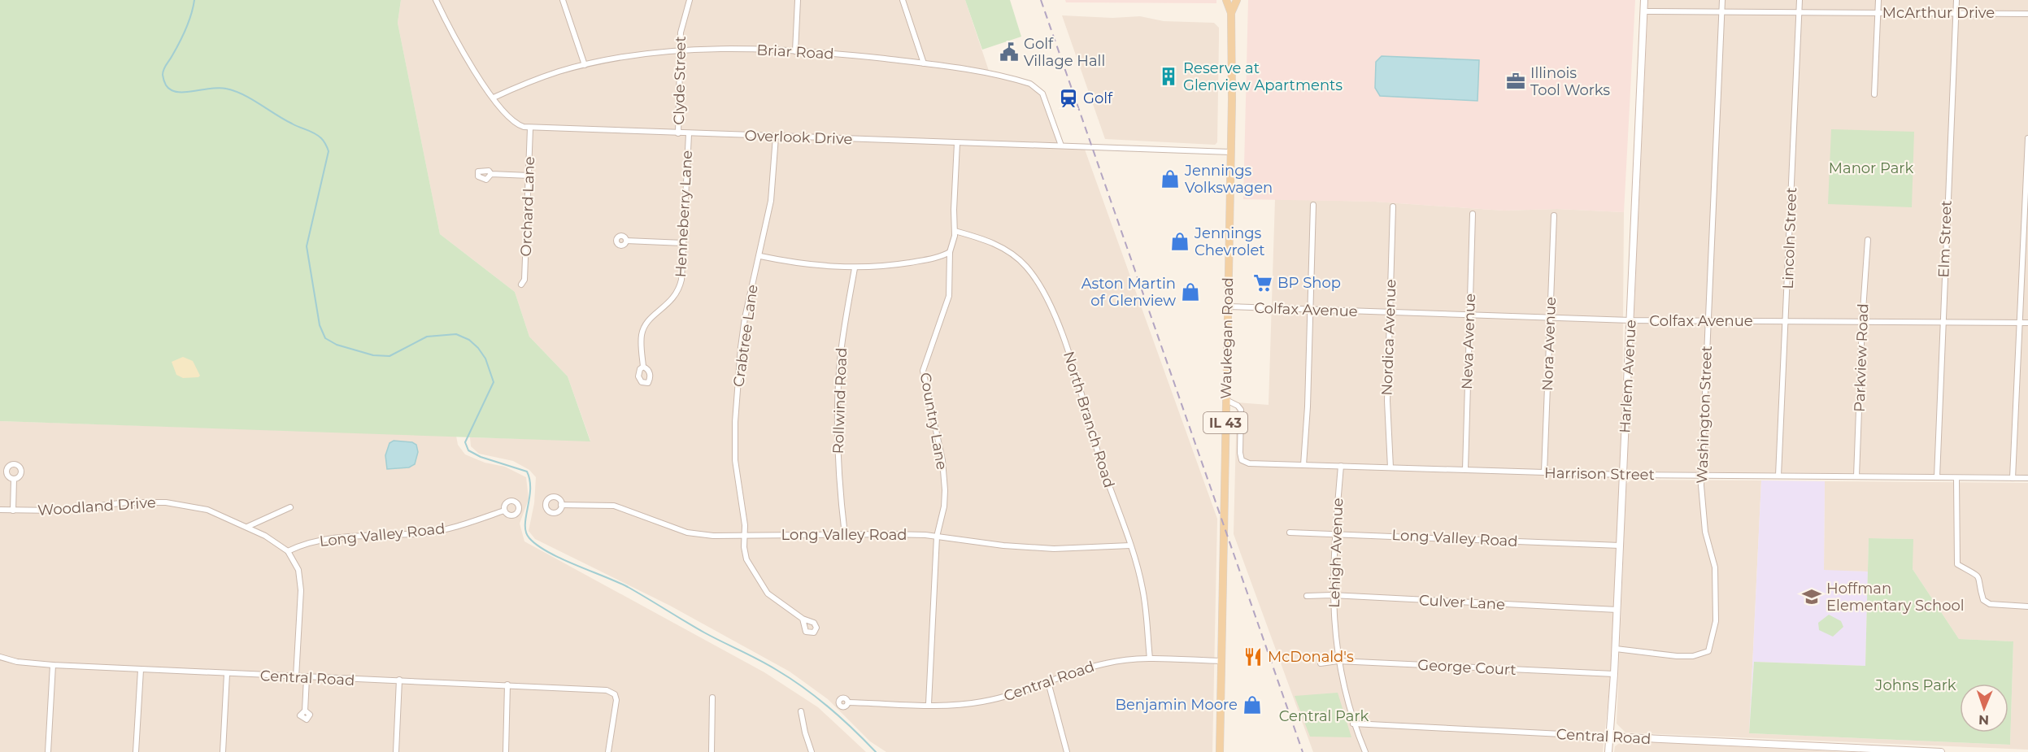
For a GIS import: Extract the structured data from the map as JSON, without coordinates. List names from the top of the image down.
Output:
{
  "streets": {
    "main road": [
      "Waukegan Road",
      "Harlem Avenue",
      "IL 43",
      "Central Road"
    ],
    "street": [
      "McArthur Drive",
      "Briar Road",
      "Clyde Street",
      "Overlook Drive",
      "Orchard Lane",
      "Henneberry Lane",
      "Lincoln Street",
      "Elm Street",
      "Colfax Avenue",
      "Crabtree Lane",
      "Nordica Avenue",
      "Neva Avenue",
      "Nora Avenue",
      "Parkview Road",
      "Rollwind Road",
      "Washington Street",
      "North Branch Road",
      "Country Lane",
      "Harrison Street",
      "Woodland Drive",
      "Long Valley Road",
      "Lehigh Avenue",
      "Culver Lane",
      "George Court"
    ]
  },
  "crossings": [
    ["McArthur Drive", "Lincoln Street"],
    ["McArthur Drive", "Elm Street"],
    ["McArthur Drive", "Harlem Avenue"],
    ["McArthur Drive", "Washington Street"],
    ["Briar Road", "Clyde Street"],
    ["Briar Road", "Overlook Drive"],
    ["Clyde Street", "Overlook Drive"],
    ["Overlook Drive", "Orchard Lane"],
    ["Overlook Drive", "Henneberry Lane"],
    ["Overlook Drive", "Crabtree Lane"],
    ["Overlook Drive", "Waukegan Road"],
    ["Overlook Drive", "Country Lane"],
    ["Lincoln Street", "Colfax Avenue"],
    ["Lincoln Street", "Harrison Street"],
    ["Elm Street", "Colfax Avenue"],
    ["Elm Street", "Harrison Street"],
    ["Colfax Avenue", "Nordica Avenue"],
    ["Colfax Avenue", "Waukegan Road"],
    ["Colfax Avenue", "Neva Avenue"],
    ["Colfax Avenue", "Nora Avenue"],
    ["Colfax Avenue", "Parkview Road"],
    ["Colfax Avenue", "Harlem Avenue"],
    ["Colfax Avenue", "Washington Street"],
    ["Crabtree Lane", "Long Valley Road"],
    ["Nordica Avenue", "Harrison Street"],
    ["Waukegan Road", "Harrison Street"],
    ["Waukegan Road", "Central Road"],
    ["Neva Avenue", "Harrison Street"],
    ["Nora Avenue", "Harrison Street"],
    ["Parkview Road", "Harrison Street"],
    ["Harlem Avenue", "Washington Street"],
    ["Harlem Avenue", "Harrison Street"],
    ["Harlem Avenue", "Long Valley Road"],
    ["Harlem Avenue", "Culver Lane"],
    ["Harlem Avenue", "George Court"],
    ["Harlem Avenue", "Central Road"],
    ["Rollwind Road", "Long Valley Road"],
    ["Washington Street", "Harrison Street"],
    ["North Branch Road", "Country Lane"],
    ["North Branch Road", "Long Valley Road"],
    ["North Branch Road", "Central Road"],
    ["Country Lane", "Long Valley Road"],
    ["Country Lane", "Central Road"],
    ["Harrison Street", "Lehigh Avenue"],
    ["Woodland Drive", "Long Valley Road"],
    ["Long Valley Road", "Lehigh Avenue"],
    ["Lehigh Avenue", "Culver Lane"],
    ["Lehigh Avenue", "George Court"],
    ["Lehigh Avenue", "Central Road"]
  ],
  "parks": ["Manor Park", "Johns Park", "Central Park"],
  "places": {
    "public building": ["Golf Village Hall"],
    "building": ["Reserve at Glenview Apartments"],
    "office": ["Illinois Tool Works"],
    "station": ["Golf"],
    "shop": [
      "Jennings Volkswagen",
      "Jennings Chevrolet",
      "Aston Martin of Glenview",
      "Benjamin Moore"
    ],
    "supermarket": ["BP Shop"],
    "school or university": ["Hoffman Elementary School"],
    "restaurant": ["McDonald's"]
  },
  "north": "bottom"
}
